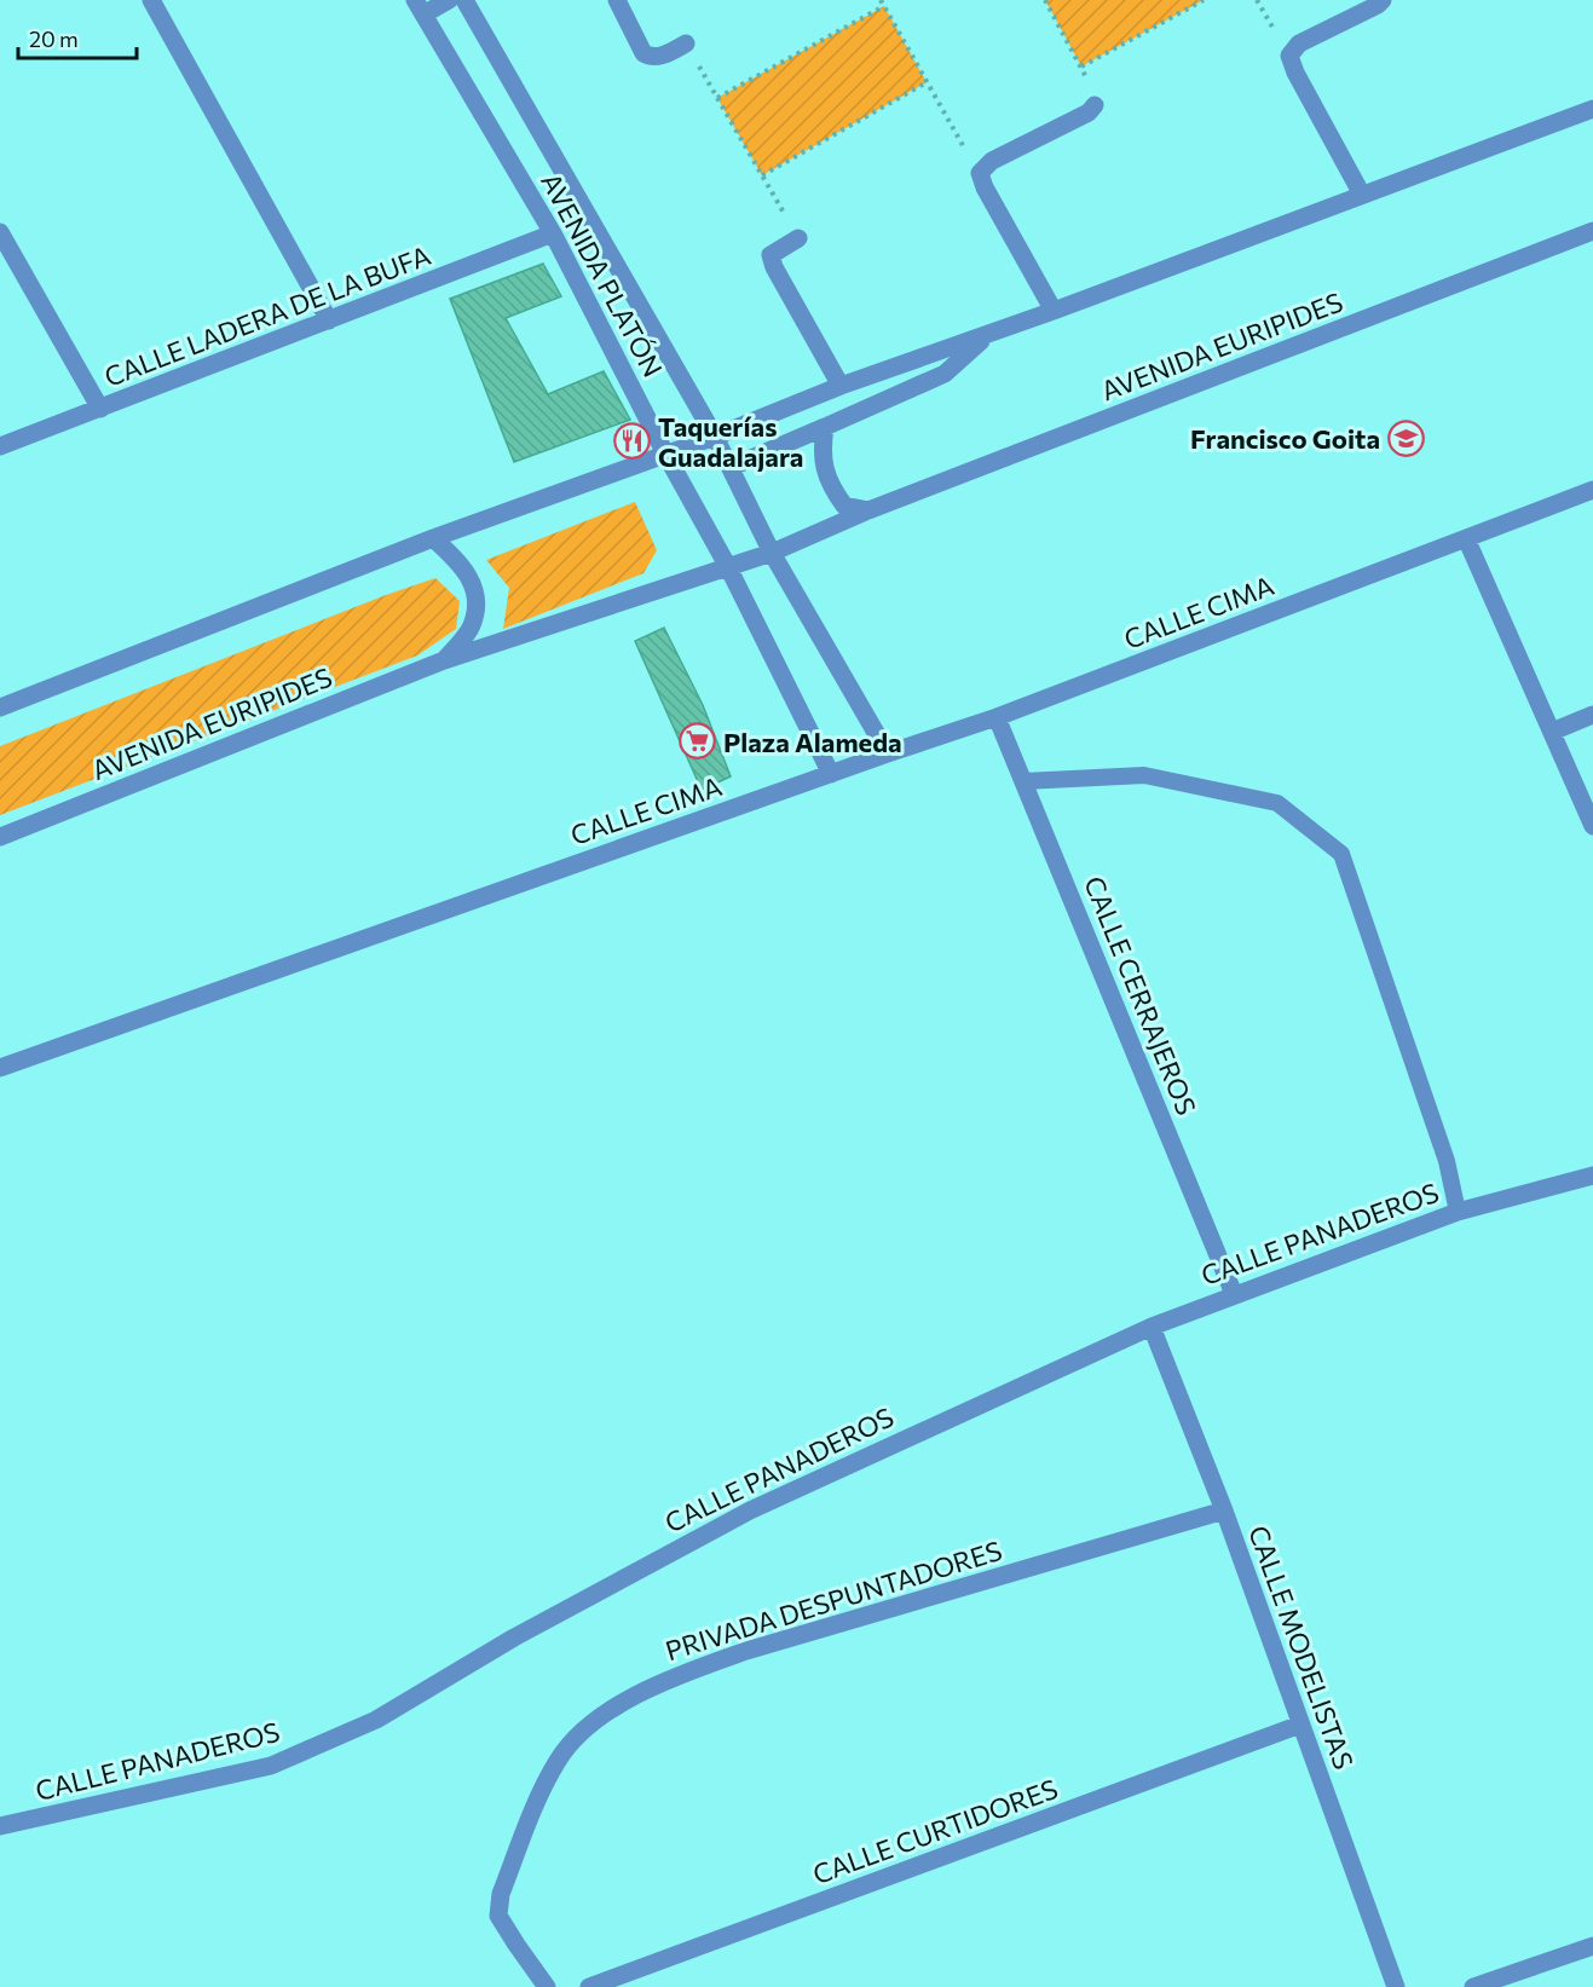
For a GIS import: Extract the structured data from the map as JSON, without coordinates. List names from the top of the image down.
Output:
{
  "streets": {
    "street": [
      "AVENIDA PLATÓN",
      "CALLE LADERA DE LA BUFA",
      "AVENIDA EURIPIDES",
      "CALLE CIMA",
      "CALLE CERRAJEROS",
      "CALLE PANADEROS",
      "PRIVADA DESPUNTADORES",
      "CALLE MODELISTAS",
      "CALLE CURTIDORES"
    ]
  },
  "crossings": [
    ["AVENIDA PLATÓN", "CALLE LADERA DE LA BUFA"],
    ["AVENIDA PLATÓN", "AVENIDA EURIPIDES"],
    ["AVENIDA PLATÓN", "CALLE CIMA"],
    ["CALLE CIMA", "CALLE CERRAJEROS"],
    ["CALLE CERRAJEROS", "CALLE PANADEROS"],
    ["CALLE PANADEROS", "CALLE MODELISTAS"],
    ["PRIVADA DESPUNTADORES", "CALLE MODELISTAS"],
    ["CALLE MODELISTAS", "CALLE CURTIDORES"]
  ],
  "places": {
    "school or university": ["Francisco Goita"],
    "restaurant": ["Taquerías Guadalajara"],
    "supermarket": ["Plaza Alameda"]
  },
  "scale_bar": "20 m"
}
